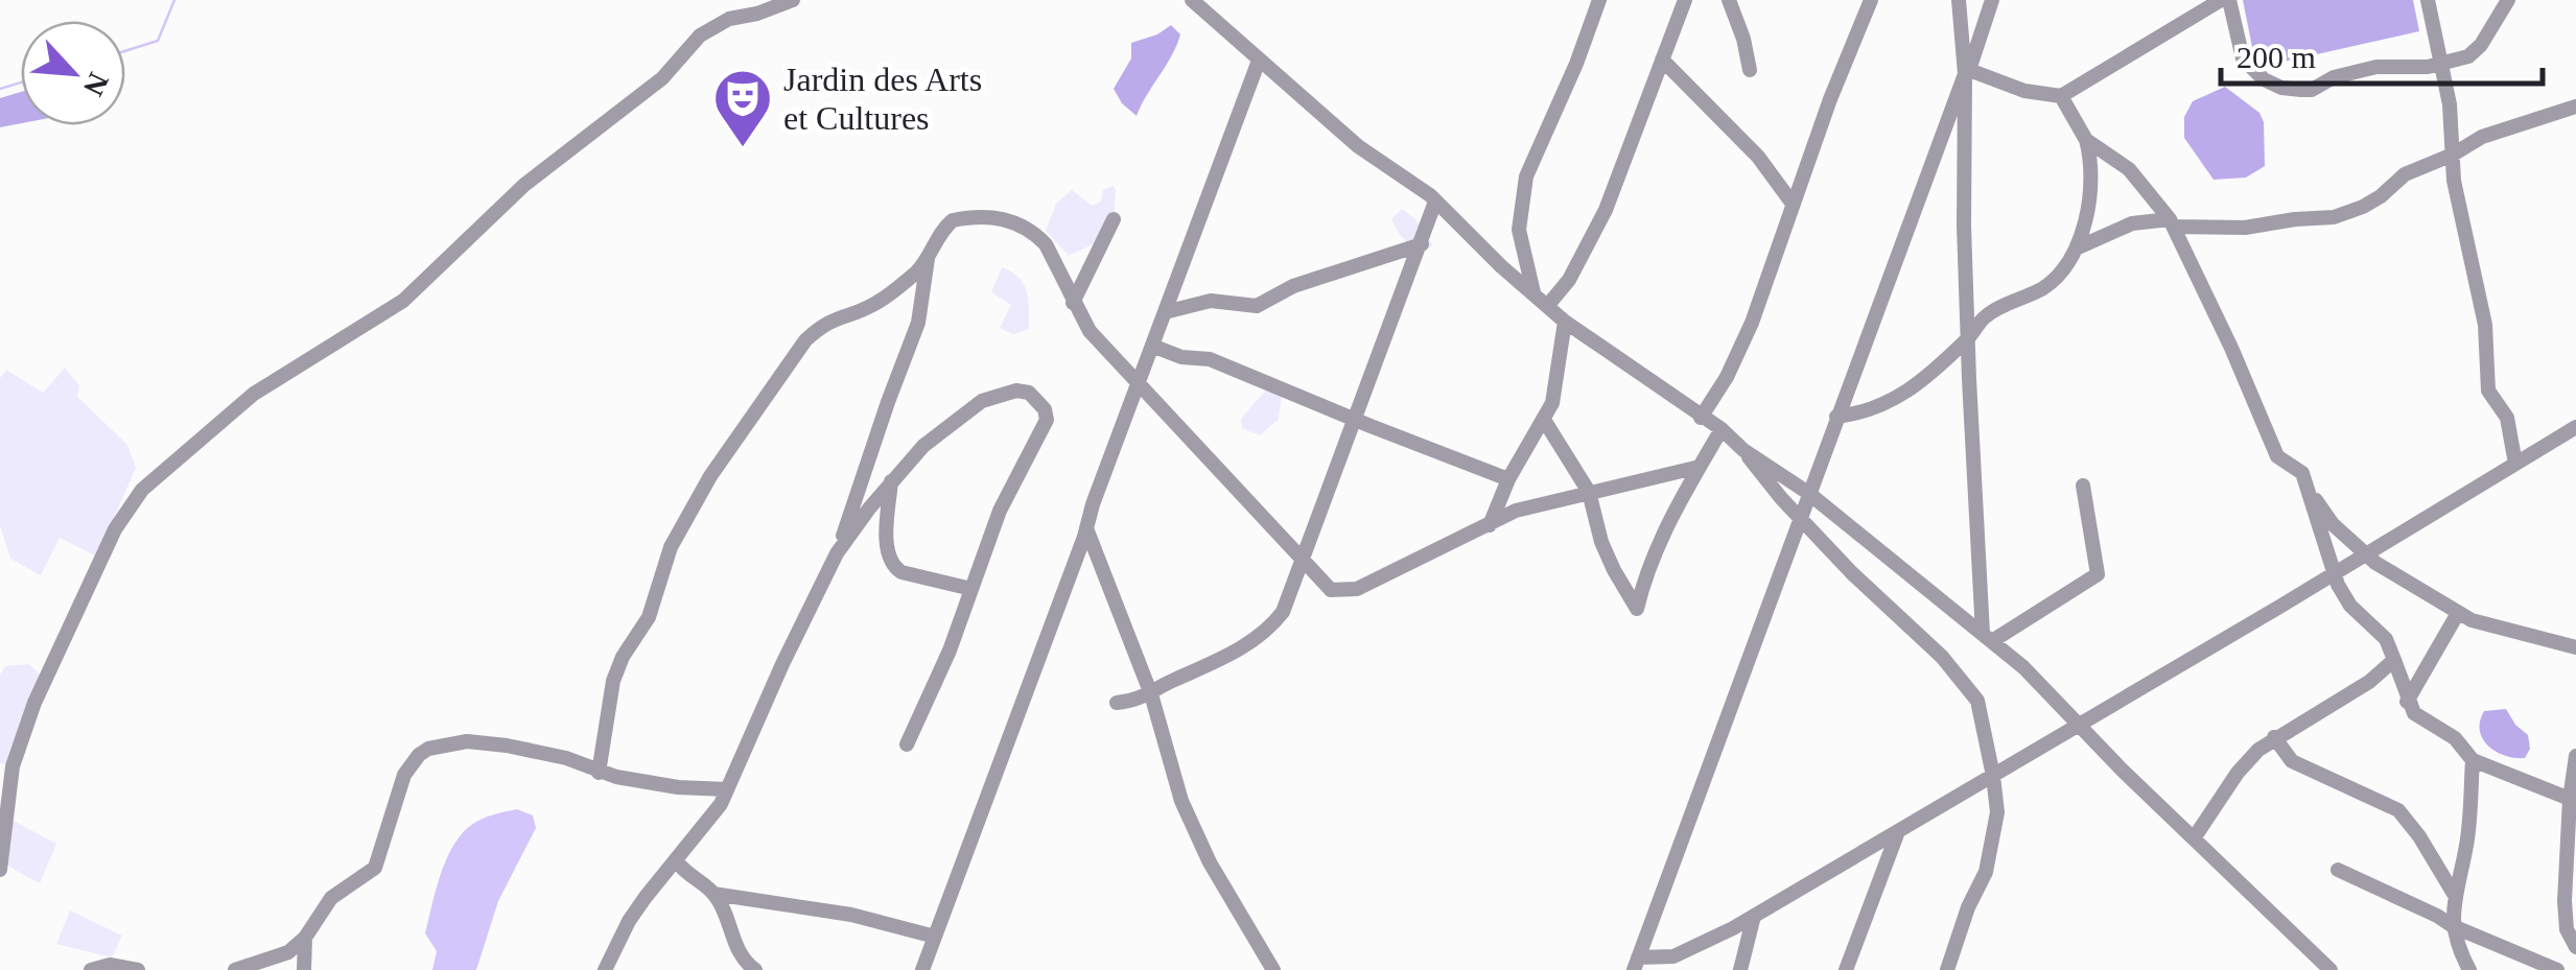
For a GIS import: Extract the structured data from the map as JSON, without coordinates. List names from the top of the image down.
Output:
{
  "places": {
    "theatre": ["Jardin des Arts et Cultures"]
  },
  "scale_bar": "200 m",
  "north": "bottom right"
}
